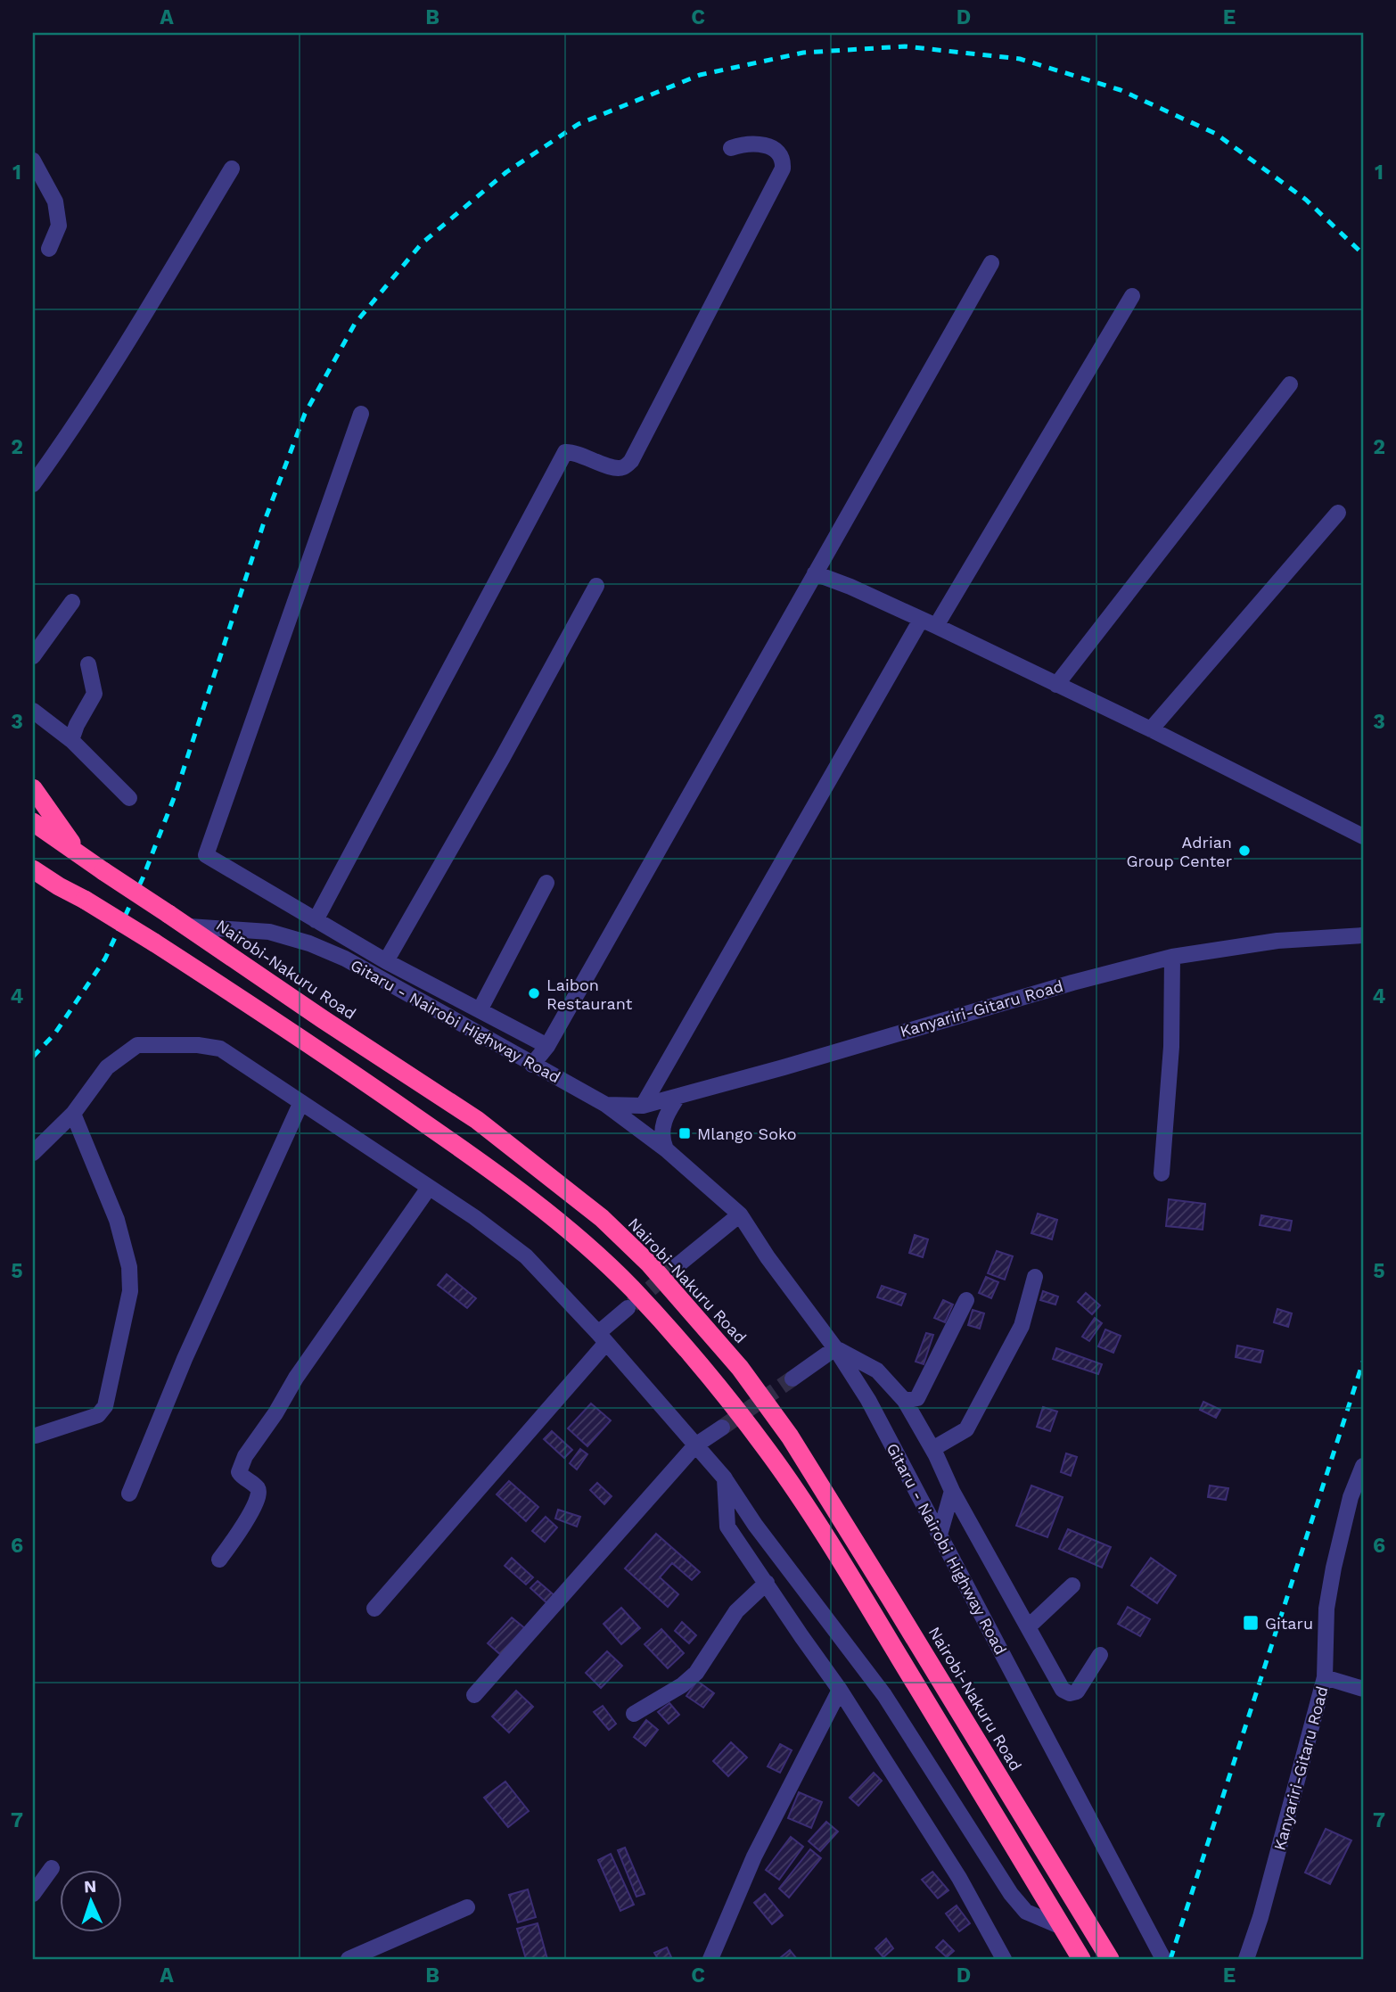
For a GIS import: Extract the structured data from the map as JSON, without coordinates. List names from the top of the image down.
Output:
{
  "streets": {
    "highway": ["Nairobi-Nakuru Road"],
    "street": ["Kanyariri-Gitaru Road", "Gitaru - Nairobi Highway Road"]
  },
  "crossings": [
    ["Nairobi-Nakuru Road", "Gitaru - Nairobi Highway Road"],
    ["Kanyariri-Gitaru Road", "Gitaru - Nairobi Highway Road"]
  ],
  "places": {
    "other": ["Adrian Group Center", "Laibon Restaurant"],
    "transit": ["Mlango Soko", "Gitaru"]
  },
  "north": "top",
  "grid": {
    "columns": [
      "A",
      "B",
      "C",
      "D",
      "E"
    ],
    "rows": [
      "1",
      "2",
      "3",
      "4",
      "5",
      "6",
      "7"
    ]
  }
}
